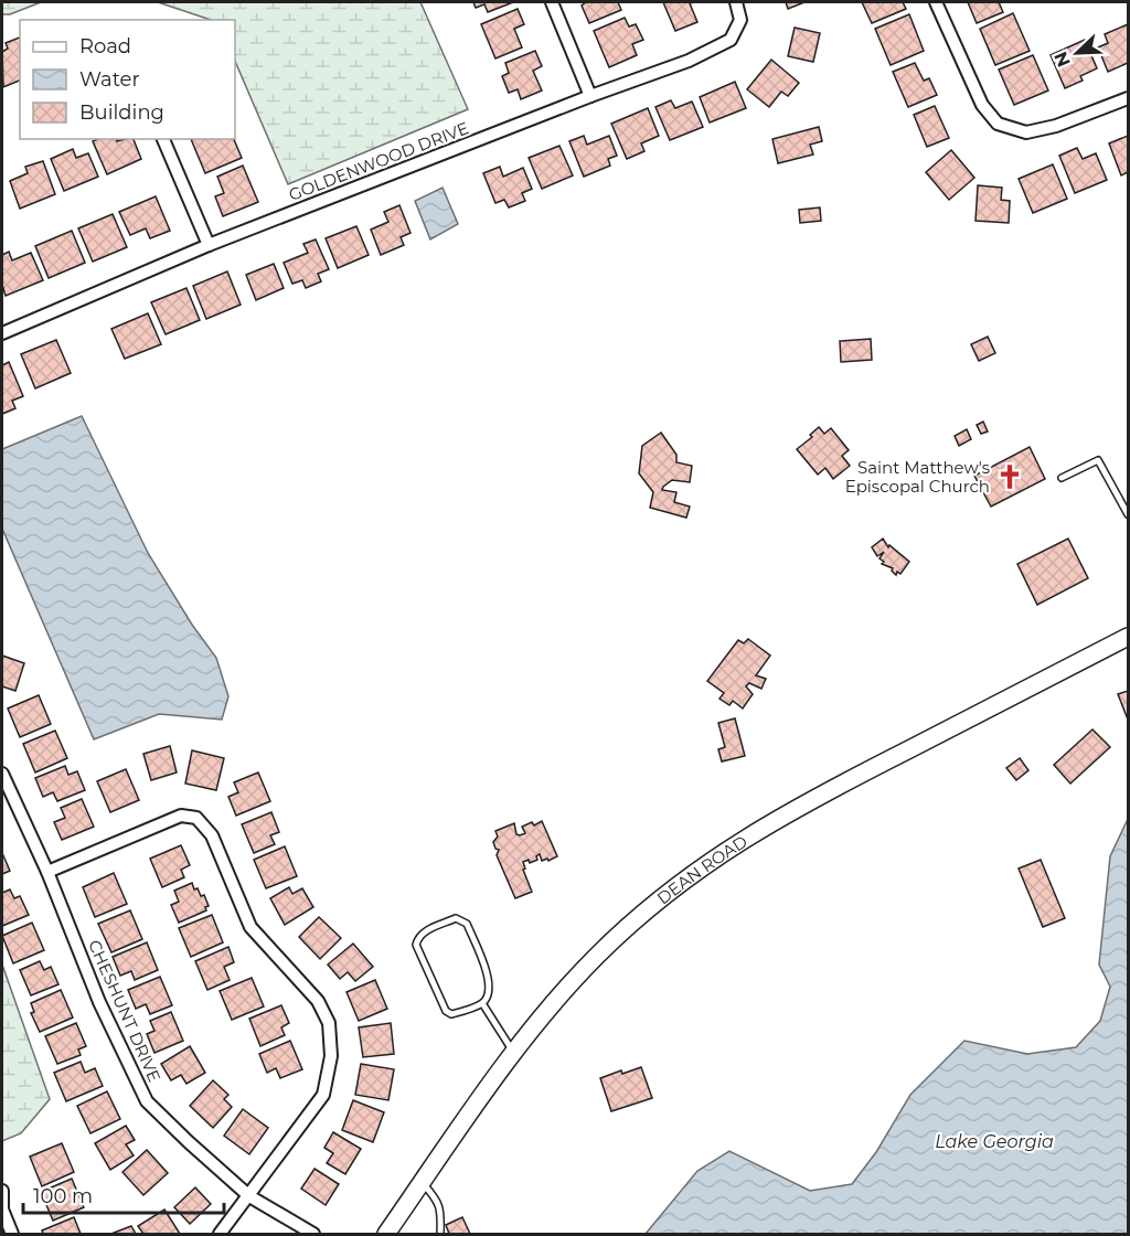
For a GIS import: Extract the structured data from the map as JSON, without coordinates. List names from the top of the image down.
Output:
{
  "streets": {
    "main road": ["DEAN ROAD"],
    "street": ["GOLDENWOOD DRIVE", "CHESHUNT DRIVE"]
  },
  "water": ["Lake Georgia"],
  "places": {
    "church": ["Saint Matthew's Episcopal Church"]
  },
  "legend": ["Road", "Water", "Building"],
  "scale_bar": "100 m",
  "north": "bottom left"
}
